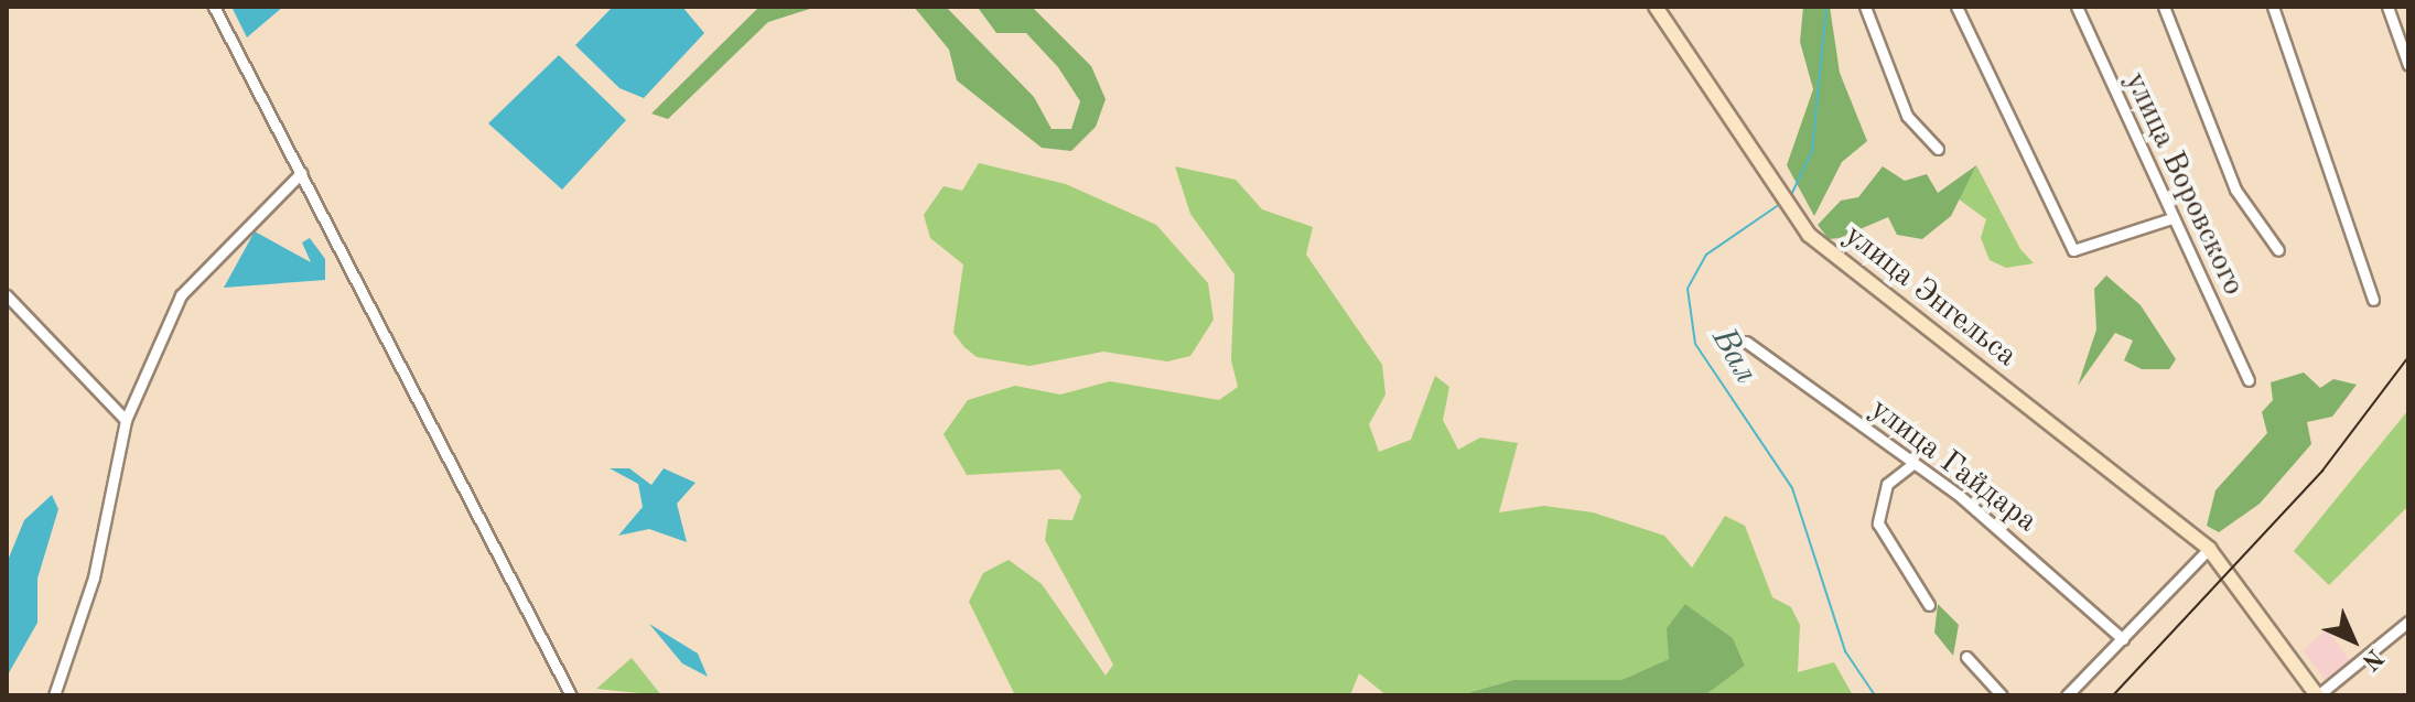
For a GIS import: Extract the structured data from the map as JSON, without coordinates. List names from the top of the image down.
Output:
{
  "streets": {
    "street": ["улица Воровского", "улица Энгельса", "улица Гайдара"]
  },
  "water": ["Вал"],
  "north": "bottom right"
}
